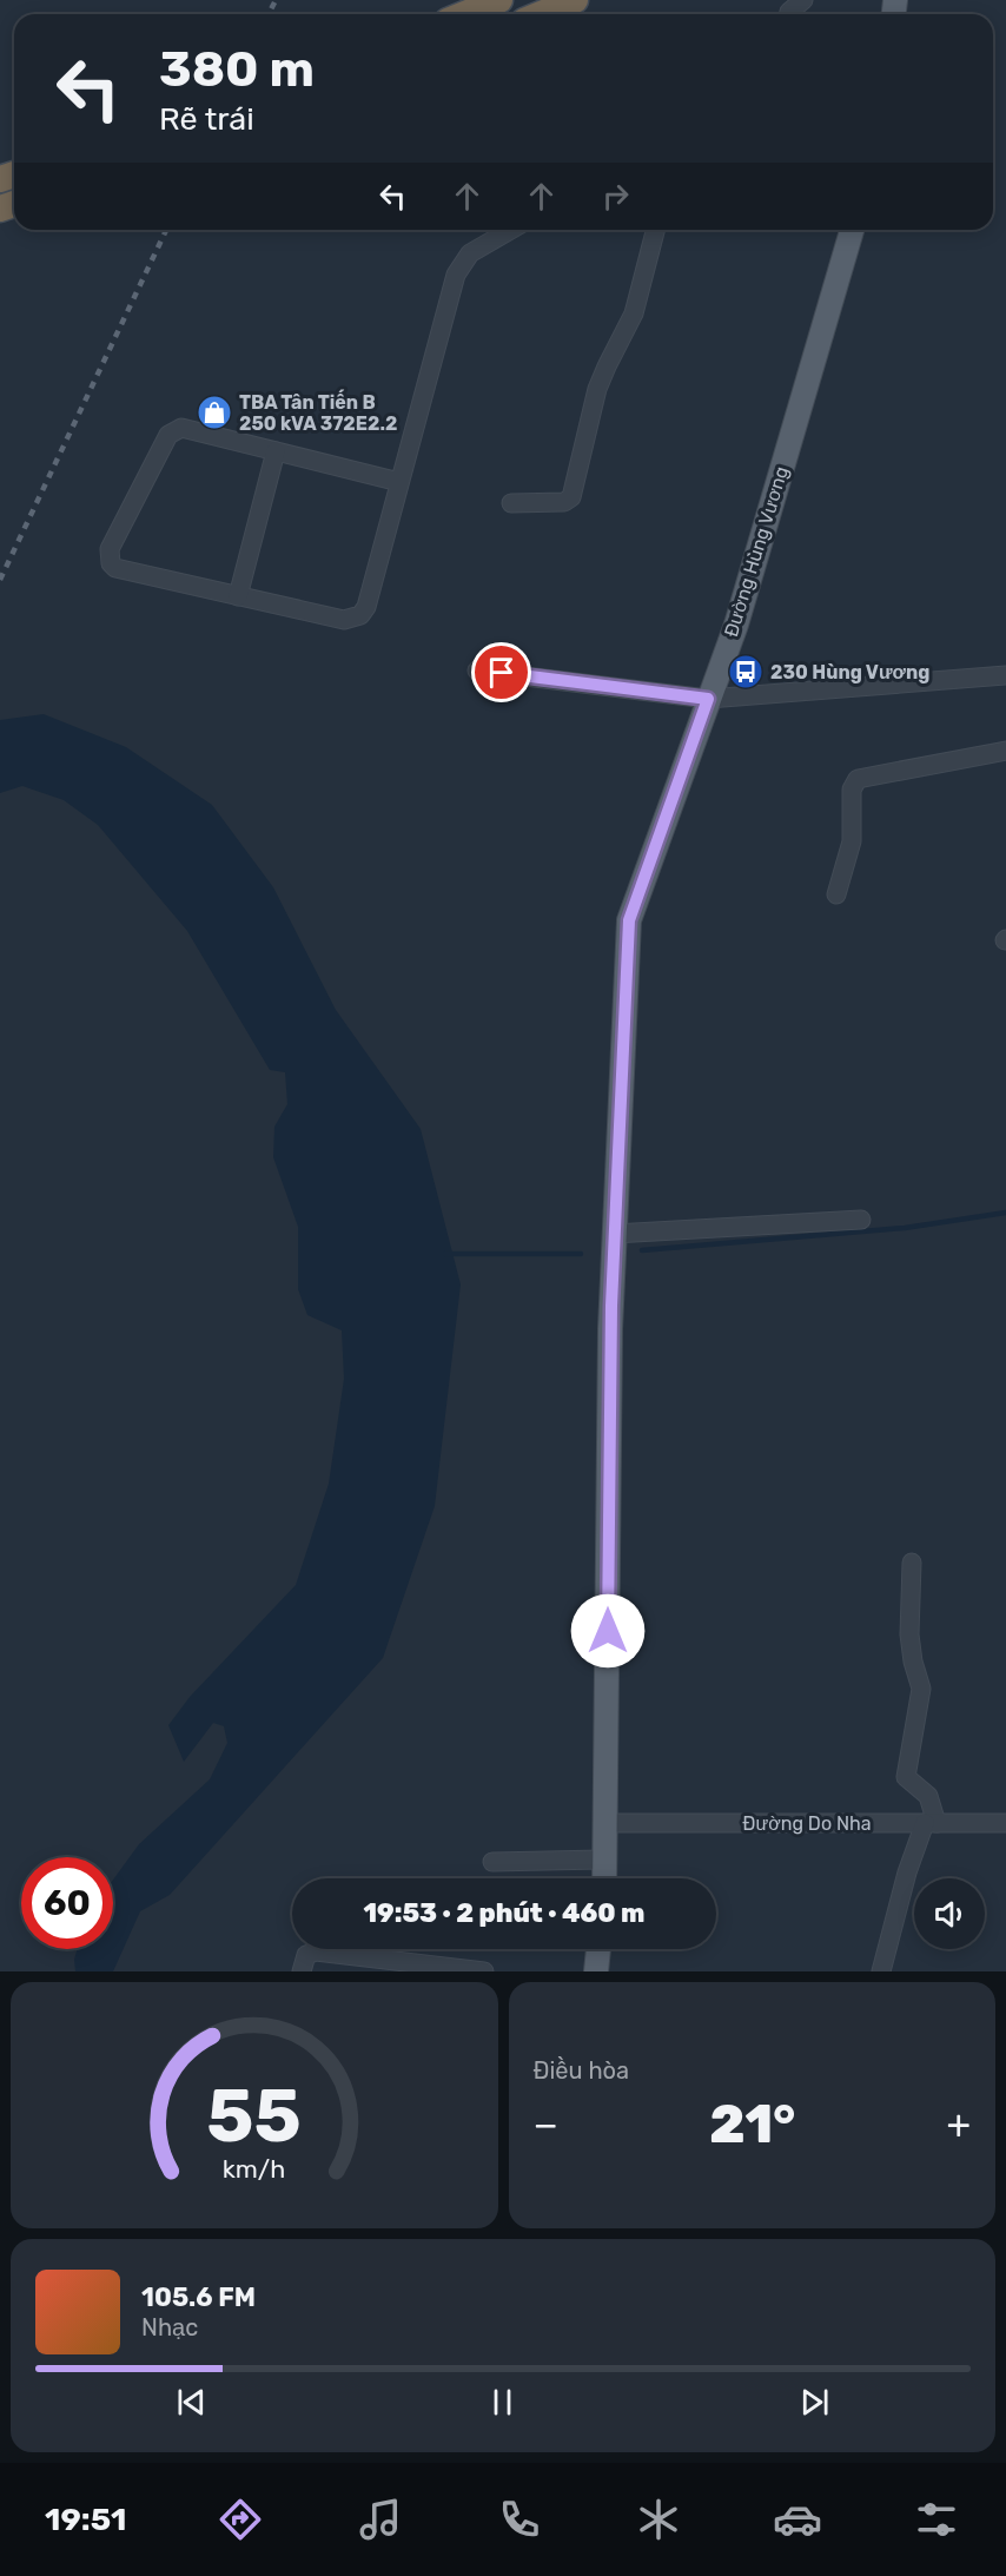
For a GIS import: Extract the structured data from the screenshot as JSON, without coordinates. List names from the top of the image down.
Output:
{
  "streets": {
    "main road": ["Đường Hùng Vương"],
    "street": ["Đường Do Nha"]
  },
  "crossings": [
    ["Đường Hùng Vương", "Đường Do Nha"]
  ],
  "places": {
    "shop": ["TBA Tân Tiến B 250 kVA 372E2.2"],
    "bus stop": ["230 Hùng Vương"]
  },
  "page": {
    "turn": ["380 m", "Rẽ trái"],
    "limit": "60",
    "trip": "19:53 · 2 phút · 460 m",
    "tile": "Điều hòa",
    "heat": ["−", "21°", "+"],
    "song": ["105.6 FM", "Nhạc"],
    "tabs": "19:51",
    "gauge": ["55", "km/h"]
  }
}
